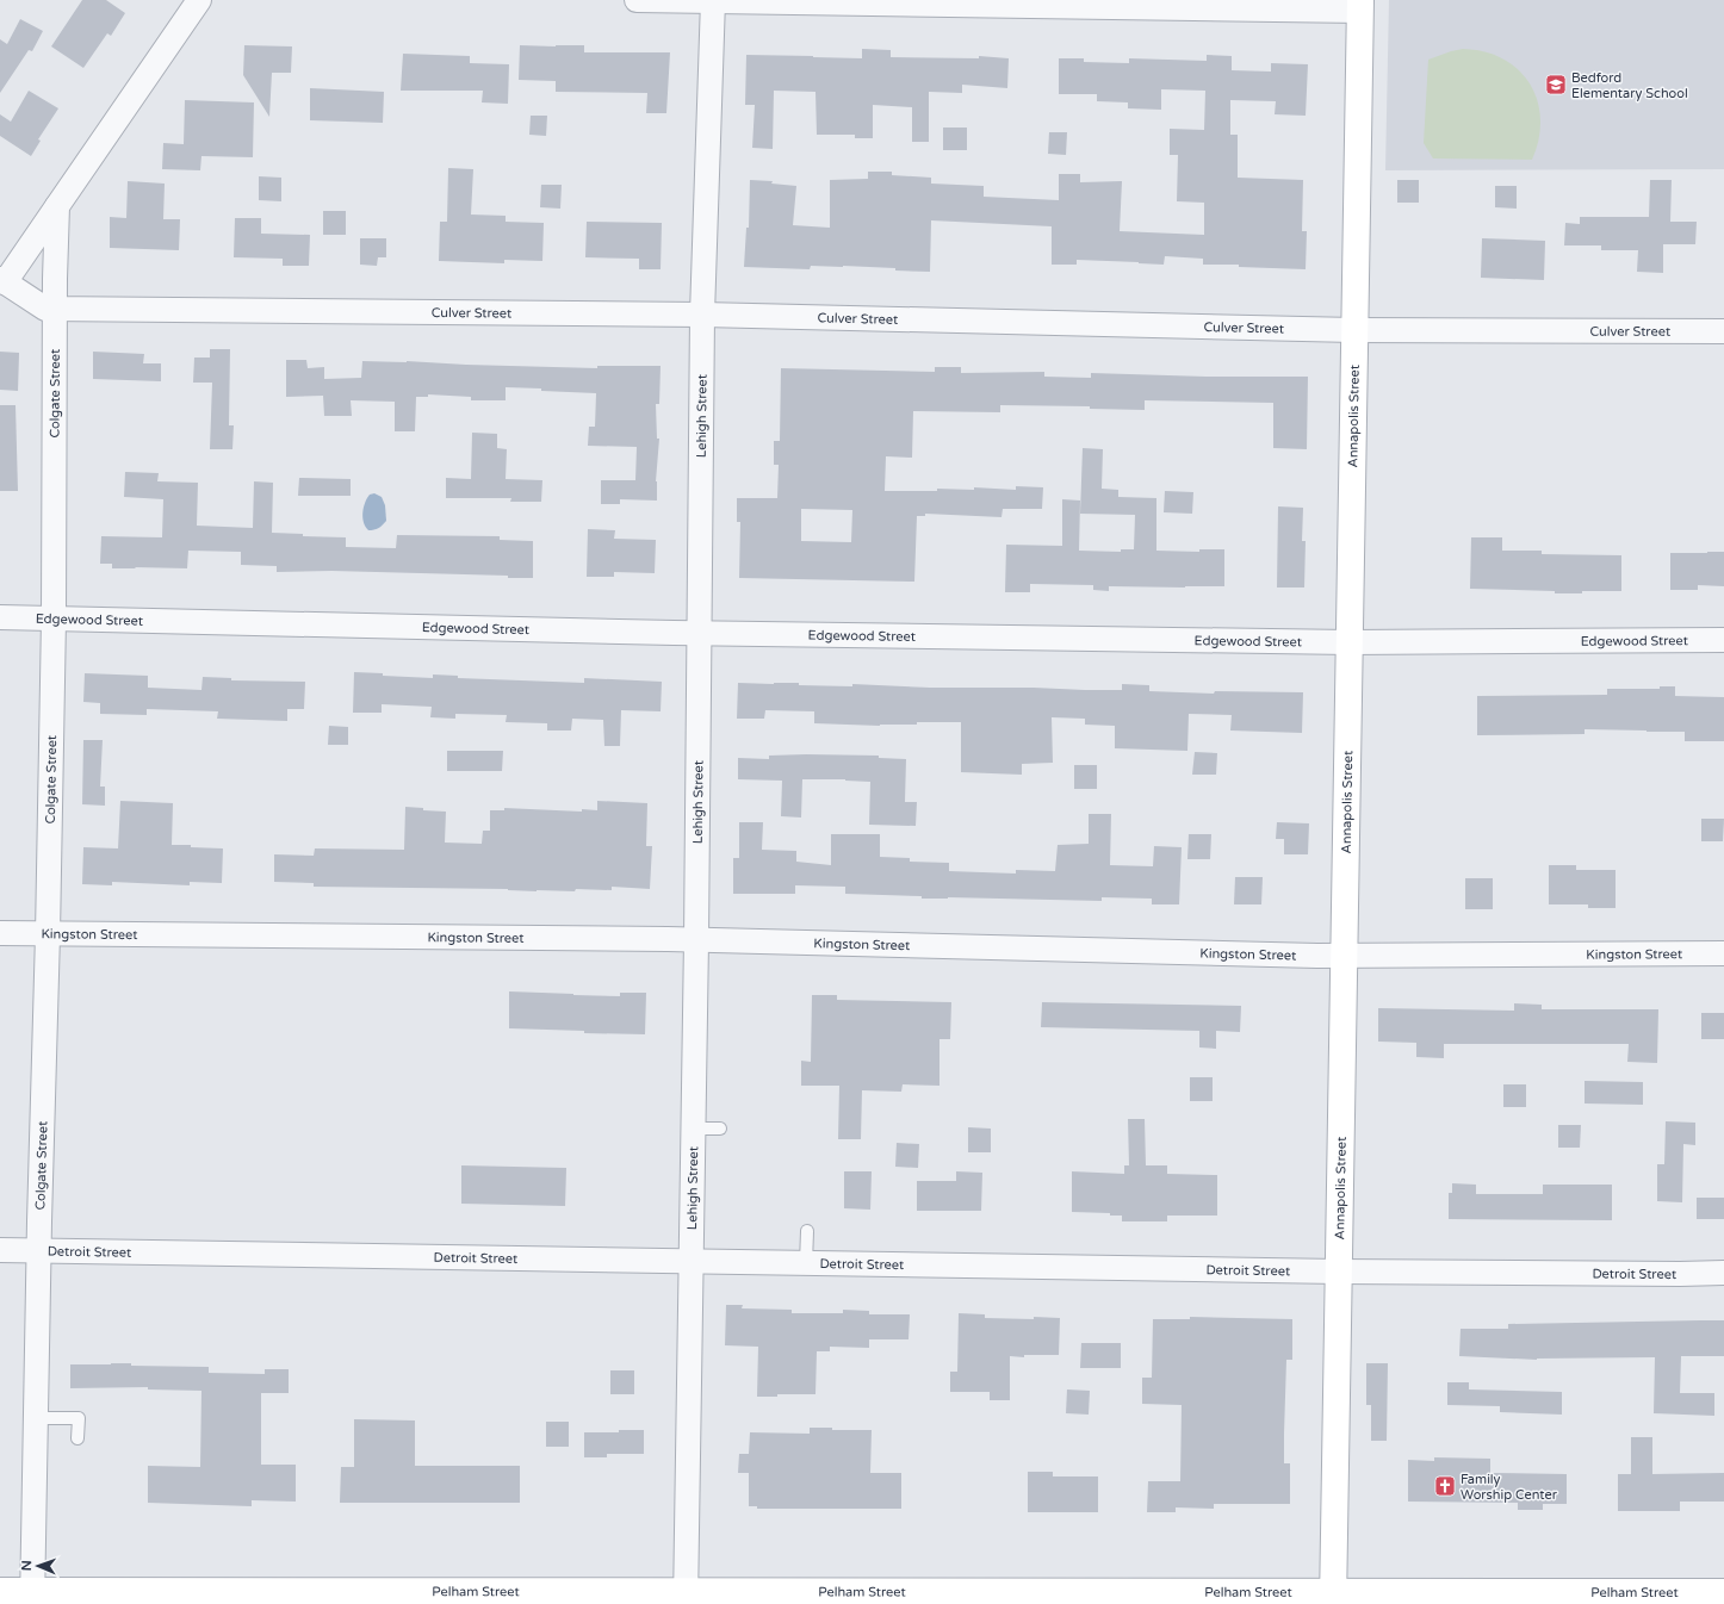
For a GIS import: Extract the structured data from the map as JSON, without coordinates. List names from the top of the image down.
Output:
{
  "streets": {
    "street": [
      "Culver Street",
      "Colgate Street",
      "Lehigh Street",
      "Annapolis Street",
      "Edgewood Street",
      "Kingston Street",
      "Detroit Street",
      "Pelham Street"
    ]
  },
  "crossings": [
    ["Culver Street", "Colgate Street"],
    ["Culver Street", "Lehigh Street"],
    ["Culver Street", "Annapolis Street"],
    ["Colgate Street", "Edgewood Street"],
    ["Colgate Street", "Kingston Street"],
    ["Colgate Street", "Detroit Street"],
    ["Colgate Street", "Pelham Street"],
    ["Lehigh Street", "Edgewood Street"],
    ["Lehigh Street", "Kingston Street"],
    ["Lehigh Street", "Detroit Street"],
    ["Lehigh Street", "Pelham Street"],
    ["Annapolis Street", "Edgewood Street"],
    ["Annapolis Street", "Kingston Street"],
    ["Annapolis Street", "Detroit Street"],
    ["Annapolis Street", "Pelham Street"]
  ],
  "places": {
    "school or university": ["Bedford Elementary School"],
    "church": ["Family Worship Center"]
  },
  "north": "left"
}
